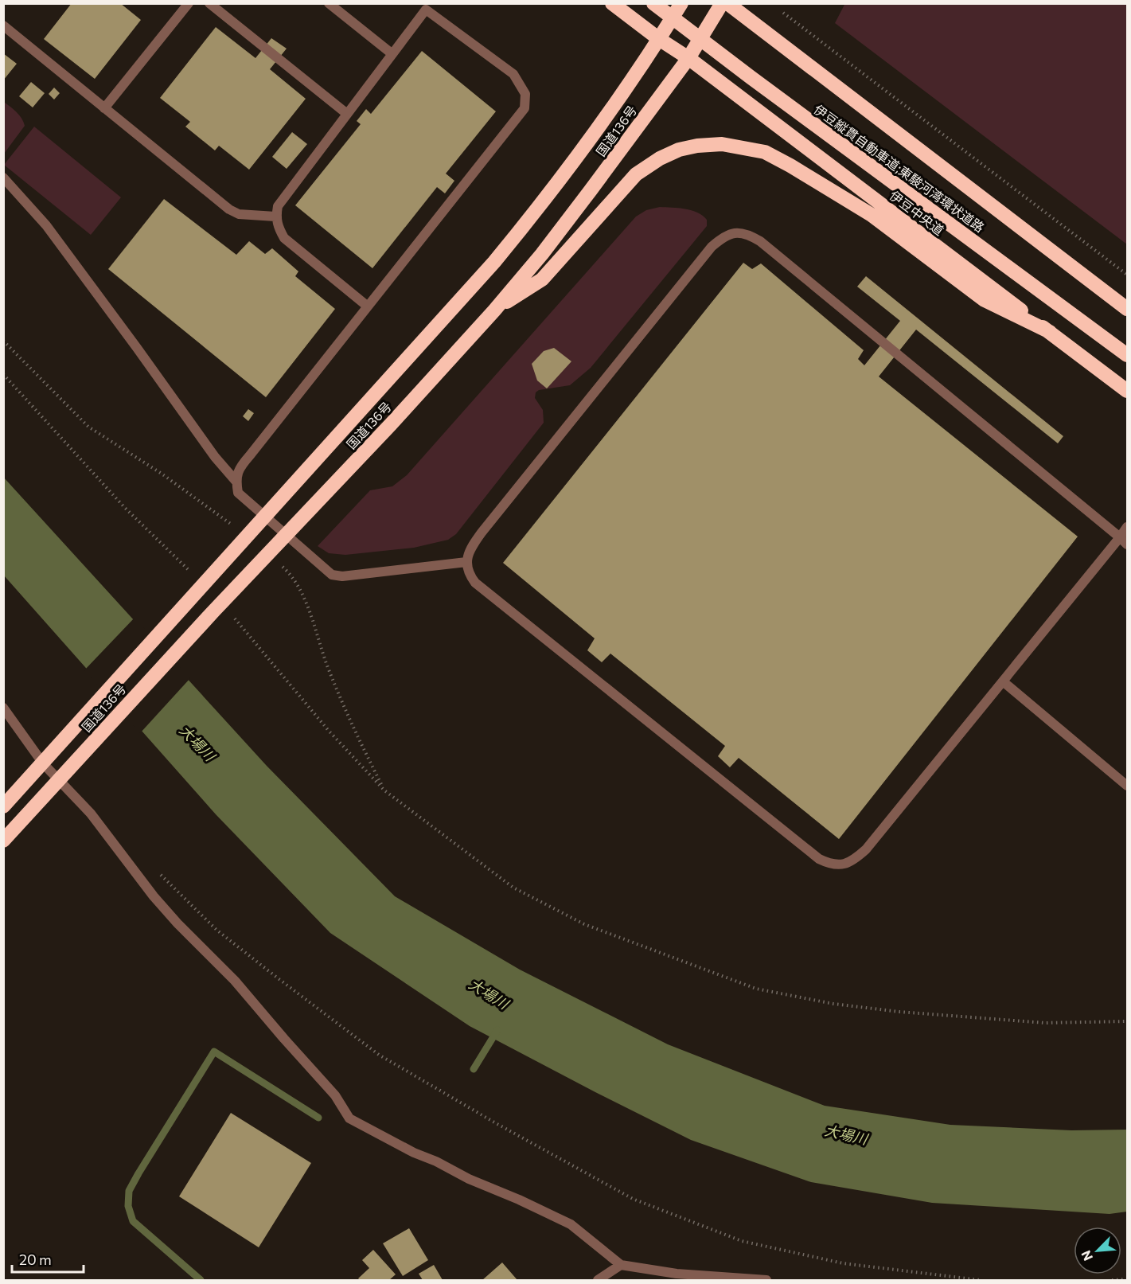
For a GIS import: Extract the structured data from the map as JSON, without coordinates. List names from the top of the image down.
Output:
{
  "streets": {
    "highway": ["国道136号", "伊豆縦貫自動車道;東駿河湾環状道路", "伊豆中央道"]
  },
  "crossings": [
    ["国道136号", "伊豆中央道"]
  ],
  "water": ["大場川"],
  "scale_bar": "20 m",
  "north": "bottom left"
}
